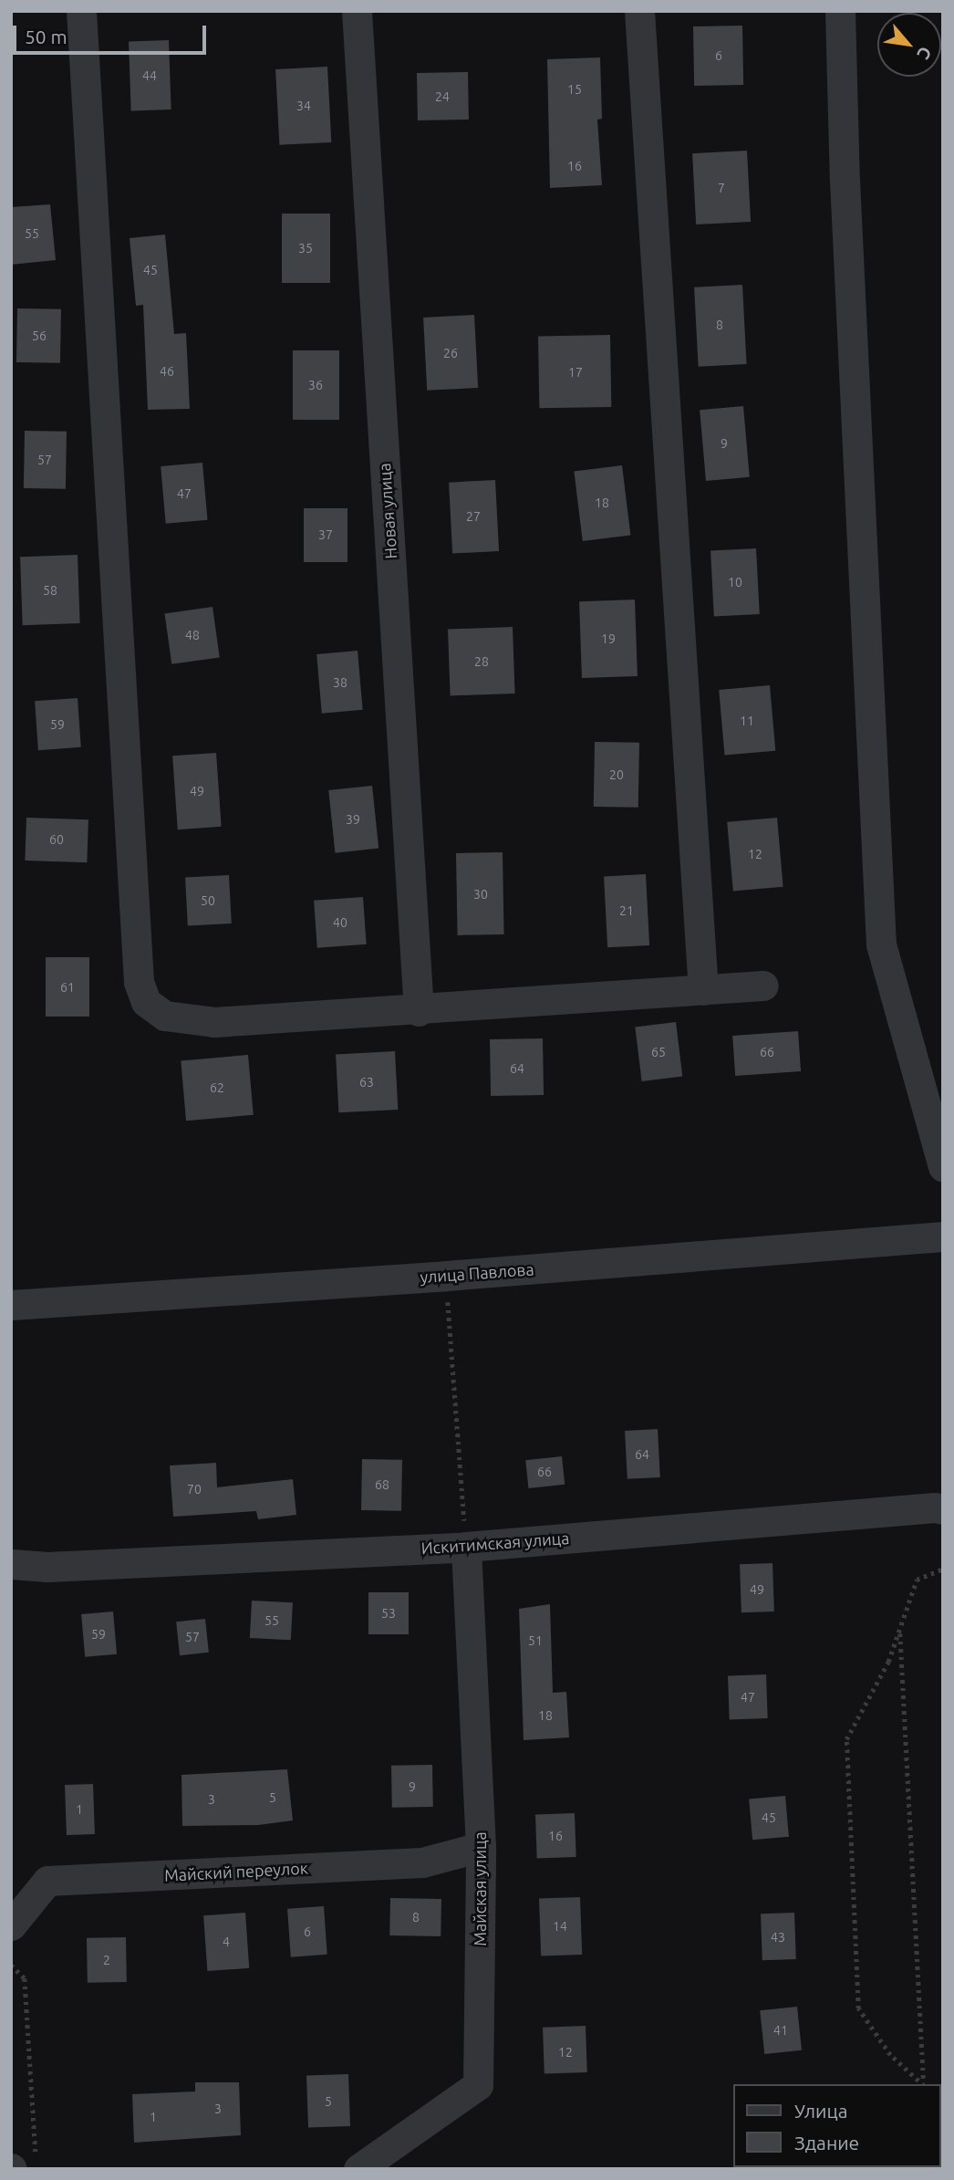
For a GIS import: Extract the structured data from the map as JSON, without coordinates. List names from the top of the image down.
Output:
{
  "streets": {
    "street": [
      "Новая улица",
      "улица Павлова",
      "Искитимская улица",
      "Майский переулок",
      "Майская улица"
    ]
  },
  "crossings": [
    ["Искитимская улица", "Майская улица"],
    ["Майский переулок", "Майская улица"]
  ],
  "house_numbers": [
    "6",
    "44",
    "15",
    "24",
    "34",
    "16",
    "7",
    "55",
    "35",
    "45",
    "8",
    "56",
    "26",
    "46",
    "17",
    "36",
    "9",
    "57",
    "47",
    "18",
    "27",
    "37",
    "10",
    "58",
    "48",
    "19",
    "28",
    "38",
    "11",
    "59",
    "20",
    "49",
    "39",
    "60",
    "12",
    "30",
    "50",
    "21",
    "40",
    "61",
    "65",
    "66",
    "64",
    "63",
    "62",
    "64",
    "66",
    "68",
    "70",
    "49",
    "53",
    "55",
    "59",
    "57",
    "51",
    "47",
    "18",
    "9",
    "5",
    "3",
    "1",
    "45",
    "16",
    "8",
    "14",
    "6",
    "43",
    "4",
    "2",
    "41",
    "12",
    "5",
    "3",
    "1"
  ],
  "legend": ["Улица", "Здание"],
  "scale_bar": "50 m",
  "north": "bottom right"
}
